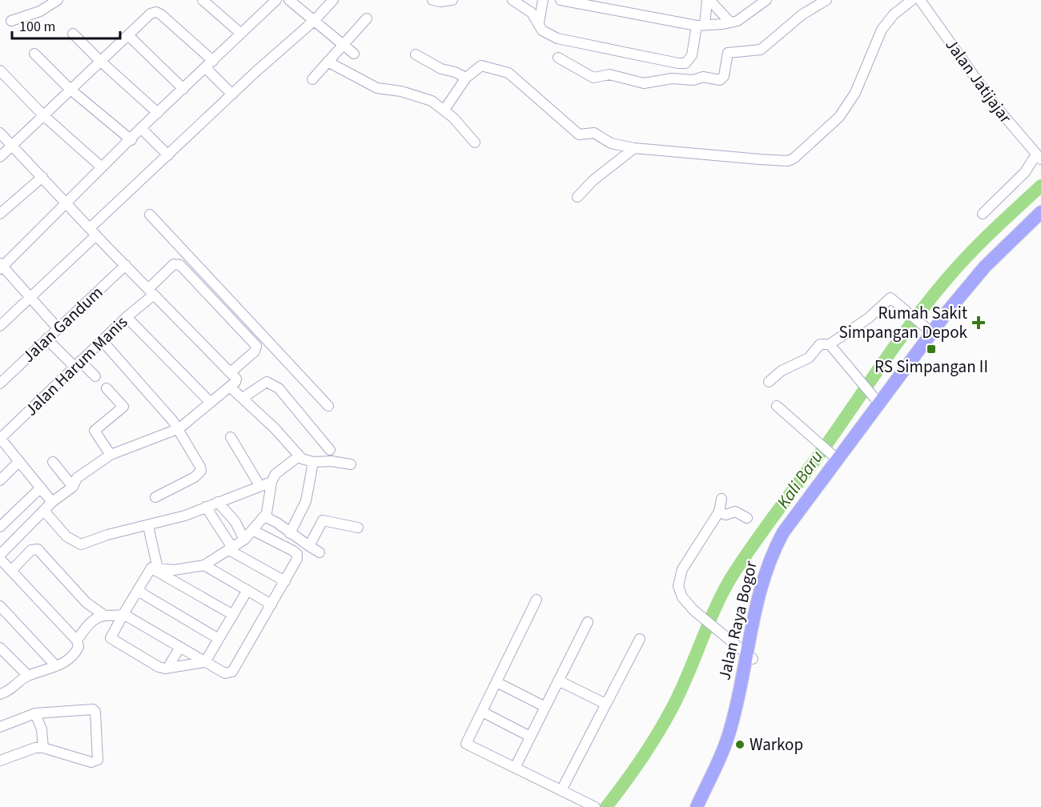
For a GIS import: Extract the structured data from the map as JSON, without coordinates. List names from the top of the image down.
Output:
{
  "streets": {
    "highway": ["Jalan Raya Bogor"],
    "street": ["Jalan Jatijajar", "Jalan Gandum", "Jalan Harum Manis"]
  },
  "water": ["Kali Baru"],
  "places": {
    "health": ["Rumah Sakit Simpangan Depok"],
    "transit": ["RS Simpangan II"],
    "other": ["Warkop"]
  },
  "scale_bar": "100 m"
}
